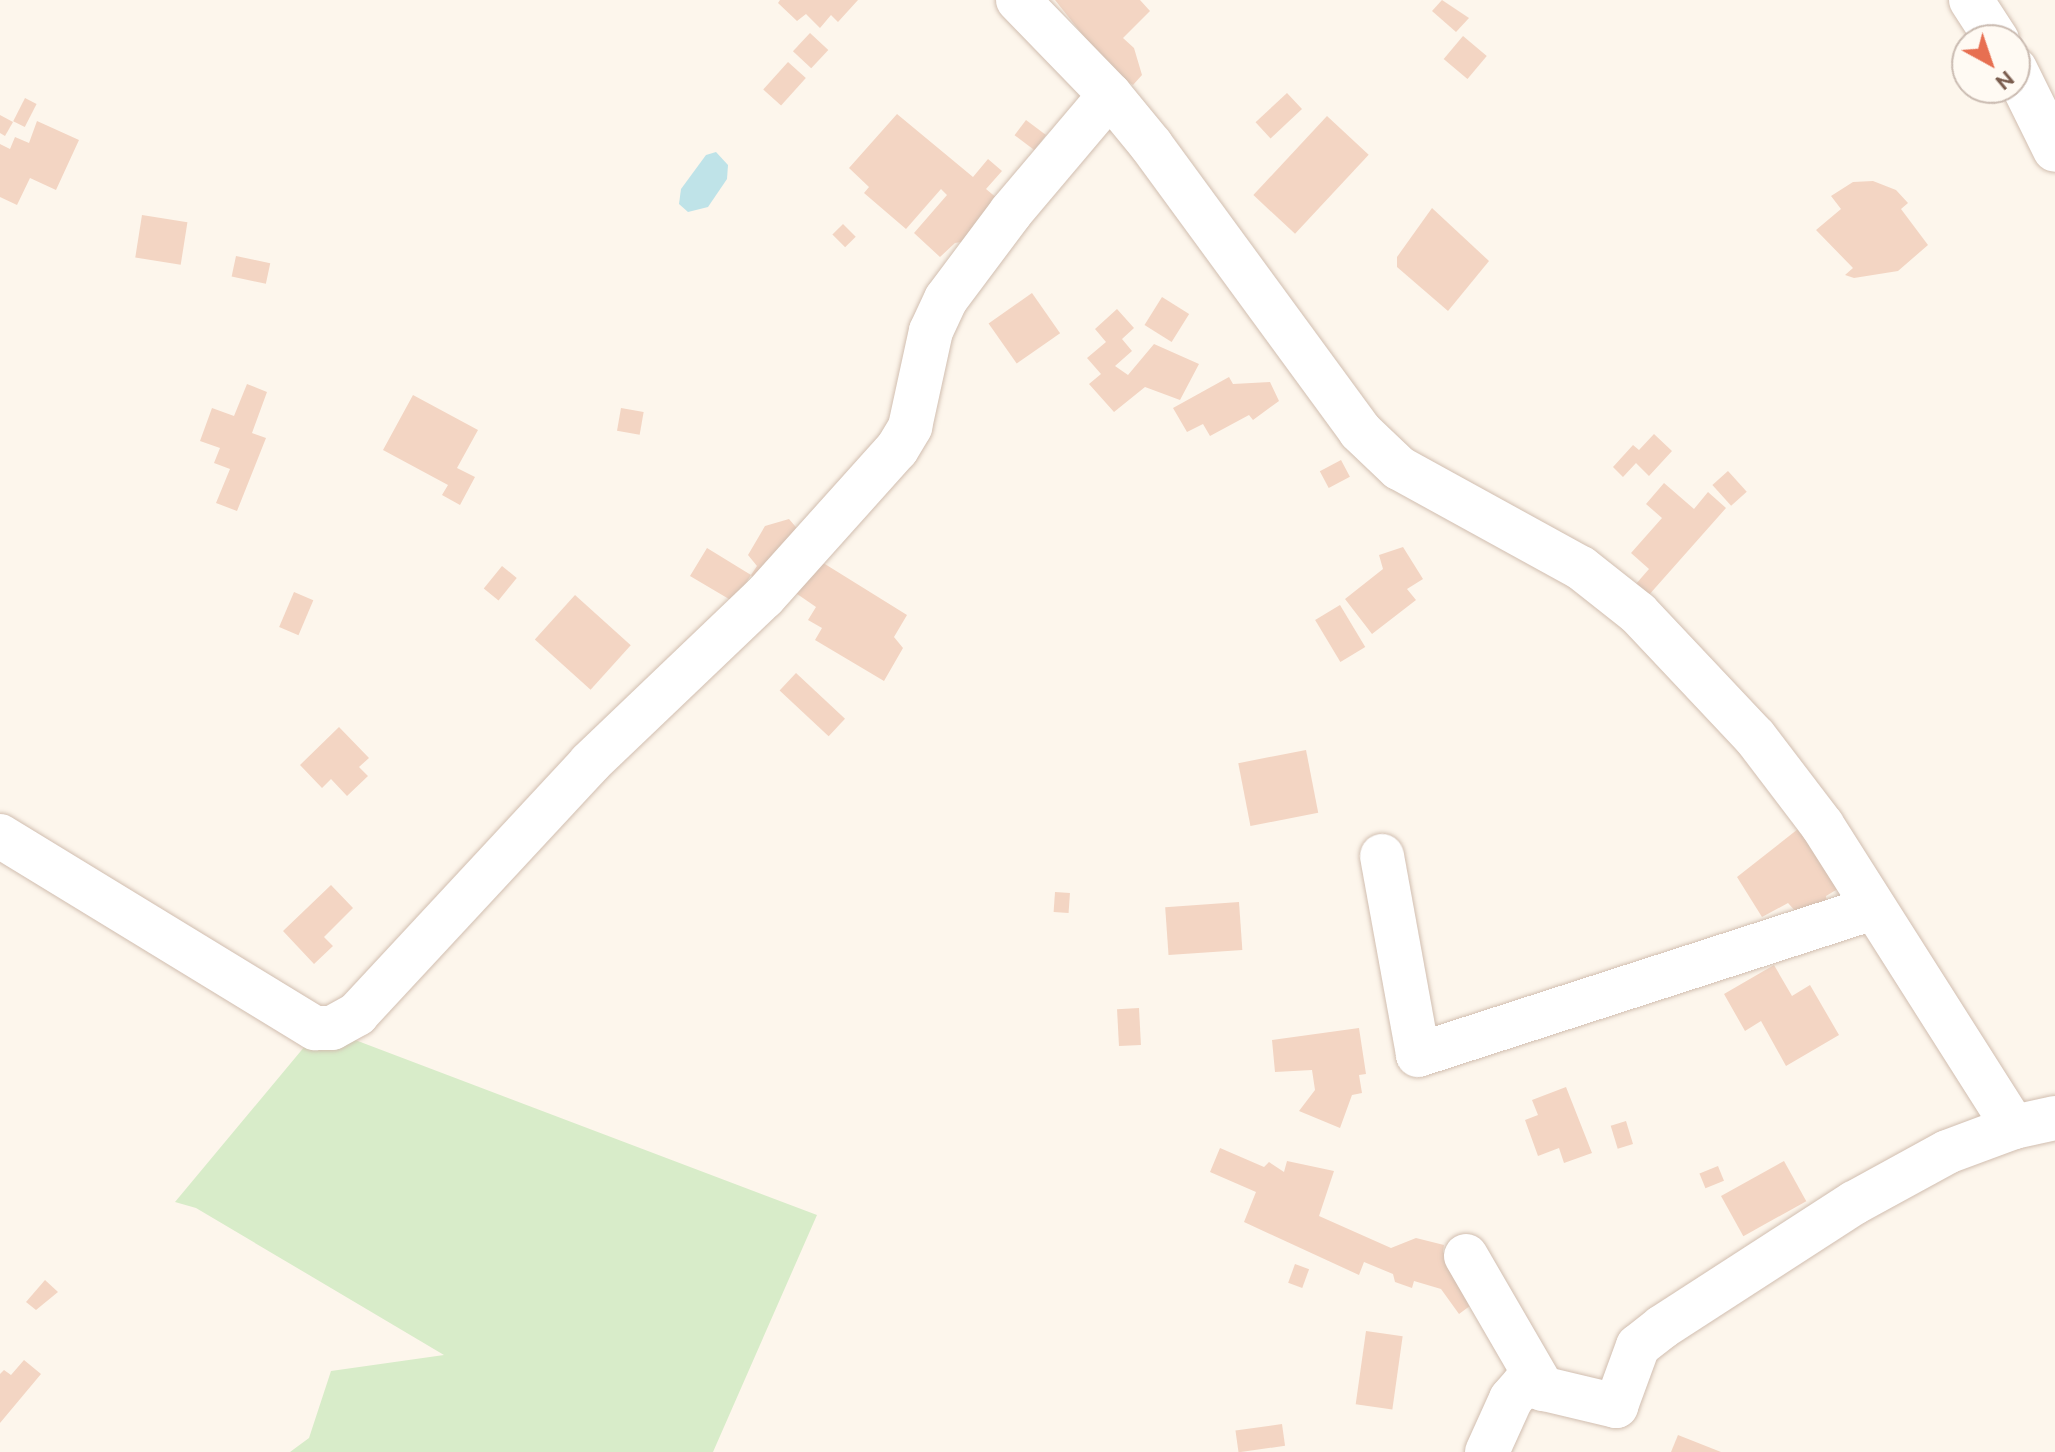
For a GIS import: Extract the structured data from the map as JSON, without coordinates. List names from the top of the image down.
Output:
{
  "north": "bottom right"
}
